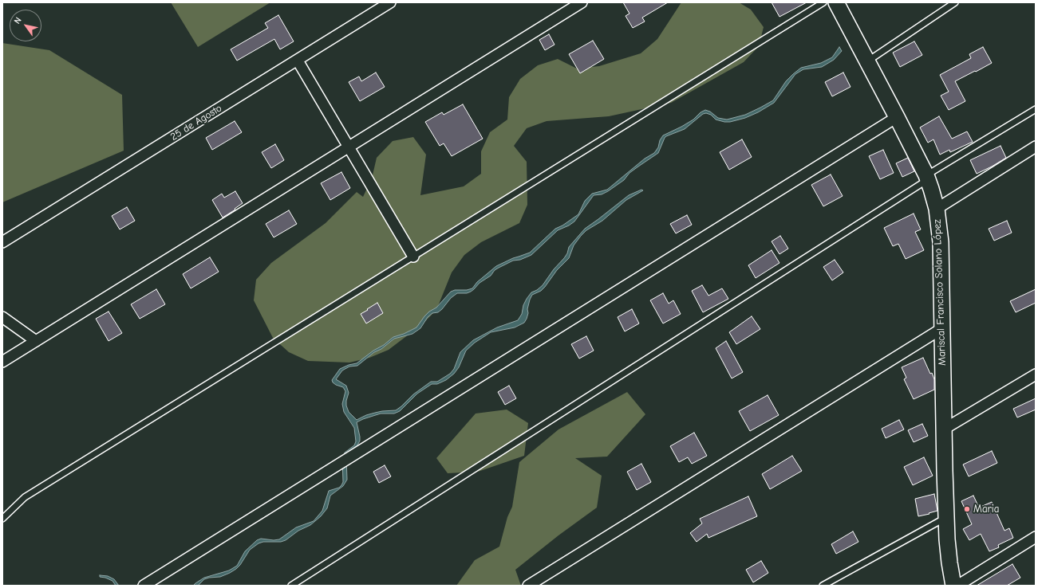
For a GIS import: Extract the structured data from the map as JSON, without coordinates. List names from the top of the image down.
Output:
{
  "streets": {
    "main road": ["Mariscal Francisco Solano López"],
    "street": ["25 de Agosto"]
  },
  "places": ["Maria"],
  "north": "top left"
}
